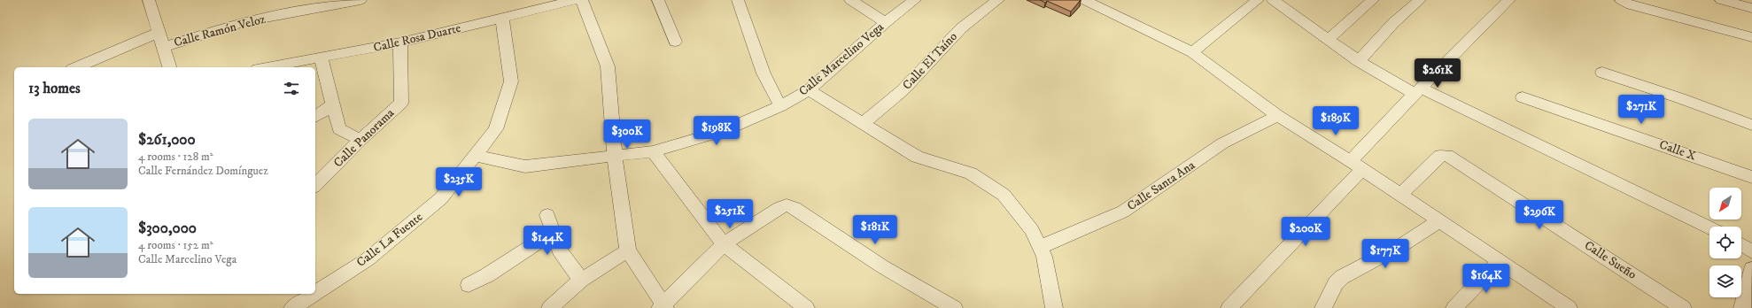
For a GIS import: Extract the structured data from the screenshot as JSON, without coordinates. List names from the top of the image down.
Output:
{
  "streets": {
    "street": [
      "Calle Ramón Veloz",
      "Calle Rosa Duarte",
      "Calle Marcelino Vega",
      "Calle El Taíno",
      "Calle Panorama",
      "Calle X",
      "Calle Santa Ana",
      "Calle La Fuente",
      "Calle Sueño"
    ]
  },
  "crossings": [
    ["Calle Rosa Duarte", "Calle Panorama"],
    ["Calle Rosa Duarte", "Calle La Fuente"],
    ["Calle Marcelino Vega", "Calle La Fuente"]
  ],
  "north": "bottom left",
  "page": {
    "price": [
      "$261K",
      "$271K",
      "$189K",
      "$198K",
      "$300K",
      "$235K",
      "$251K",
      "$296K",
      "$181K",
      "$200K",
      "$144K",
      "$177K",
      "$164K"
    ],
    "heading": "13 homes",
    "list": [
      {
        "name": "$261,000",
        "note": "4 rooms · 128 m² · Calle Fernández Domínguez"
      },
      {
        "name": "$300,000",
        "note": "4 rooms · 152 m² · Calle Marcelino Vega"
      }
    ]
  }
}
